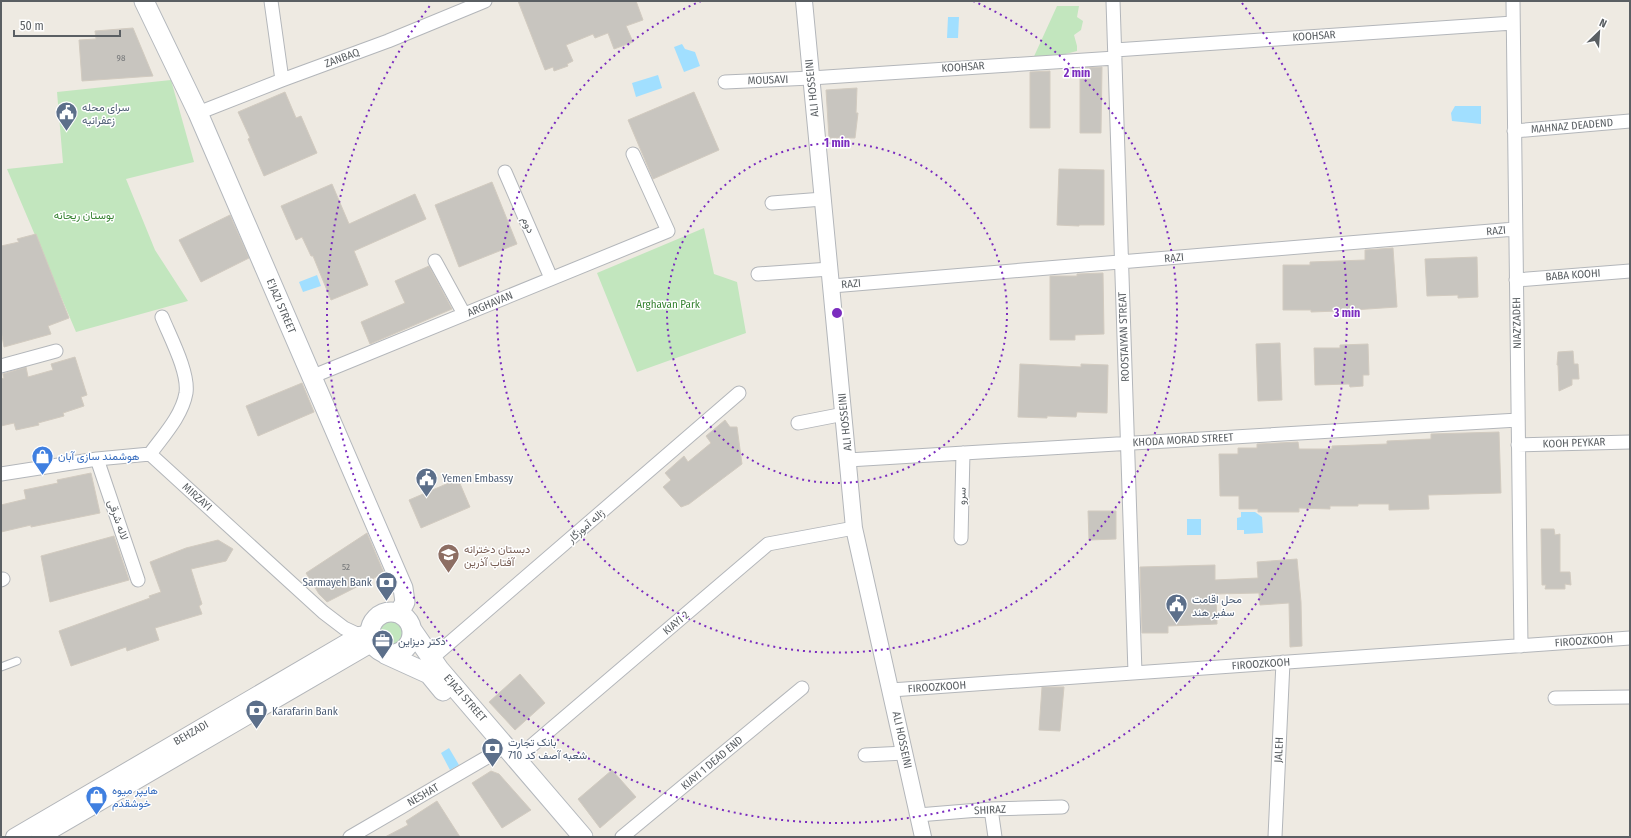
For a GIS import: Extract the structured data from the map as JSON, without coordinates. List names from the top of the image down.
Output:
{
  "streets": {
    "main road": ["E'JAZI STREET"],
    "street": [
      "KOOHSAR",
      "ZANBAQ",
      "MOUSAVI",
      "ALI HOSSEINI",
      "MAHNAZ DEADEND",
      "دوم",
      "RAZI",
      "BABA KOOHI",
      "ARGHAVAN",
      "NIAZ'ZADEH",
      "ROOSTAIYAN STREAT",
      "KHODA MORAD STREET",
      "KOOH PEYKAR",
      "سرو",
      "MIRZAYI",
      "لاله شرقی",
      "ژاله آموزگار",
      "KIAYI 2",
      "FIROOZKOOH",
      "BEHZADI",
      "JALEH",
      "KIAYI 1 DEAD END",
      "NESHAT",
      "SHIRAZ"
    ]
  },
  "crossings": [
    ["KOOHSAR", "MOUSAVI"],
    ["KOOHSAR", "ALI HOSSEINI"],
    ["KOOHSAR", "NIAZ'ZADEH"],
    ["KOOHSAR", "ROOSTAIYAN STREAT"],
    ["ZANBAQ", "E'JAZI STREET"],
    ["MOUSAVI", "ALI HOSSEINI"],
    ["ALI HOSSEINI", "RAZI"],
    ["ALI HOSSEINI", "KHODA MORAD STREET"],
    ["ALI HOSSEINI", "KIAYI 2"],
    ["ALI HOSSEINI", "FIROOZKOOH"],
    ["ALI HOSSEINI", "SHIRAZ"],
    ["MAHNAZ DEADEND", "NIAZ'ZADEH"],
    ["دوم", "ARGHAVAN"],
    ["RAZI", "NIAZ'ZADEH"],
    ["RAZI", "ROOSTAIYAN STREAT"],
    ["BABA KOOHI", "NIAZ'ZADEH"],
    ["ARGHAVAN", "E'JAZI STREET"],
    ["E'JAZI STREET", "MIRZAYI"],
    ["E'JAZI STREET", "ژاله آموزگار"],
    ["E'JAZI STREET", "KIAYI 2"],
    ["E'JAZI STREET", "BEHZADI"],
    ["E'JAZI STREET", "NESHAT"],
    ["NIAZ'ZADEH", "KHODA MORAD STREET"],
    ["NIAZ'ZADEH", "KOOH PEYKAR"],
    ["NIAZ'ZADEH", "FIROOZKOOH"],
    ["ROOSTAIYAN STREAT", "KHODA MORAD STREET"],
    ["ROOSTAIYAN STREAT", "FIROOZKOOH"],
    ["KHODA MORAD STREET", "سرو"],
    ["MIRZAYI", "BEHZADI"],
    ["FIROOZKOOH", "JALEH"]
  ],
  "parks": ["بوستان ریحانه", "Arghavan Park"],
  "places": {
    "public building": ["سرای محله زعفرانیه", "Yemen Embassy", "محل اقامت سفیر هند"],
    "shop": ["هوشمند سازی آبان", "هایپر میوه خوشقدم"],
    "school or university": ["دبستان دخترانه آفتاب آذرین"],
    "bank": ["Sarmayeh Bank", "Karafarin Bank", "بانک تجارت شعبه آصف کد 710"],
    "office": ["دکتر دیزاین"]
  },
  "house_numbers": ["98", "52"],
  "scale_bar": "50 m",
  "north": "top right",
  "rings": ["2 min", "1 min", "3 min"]
}
